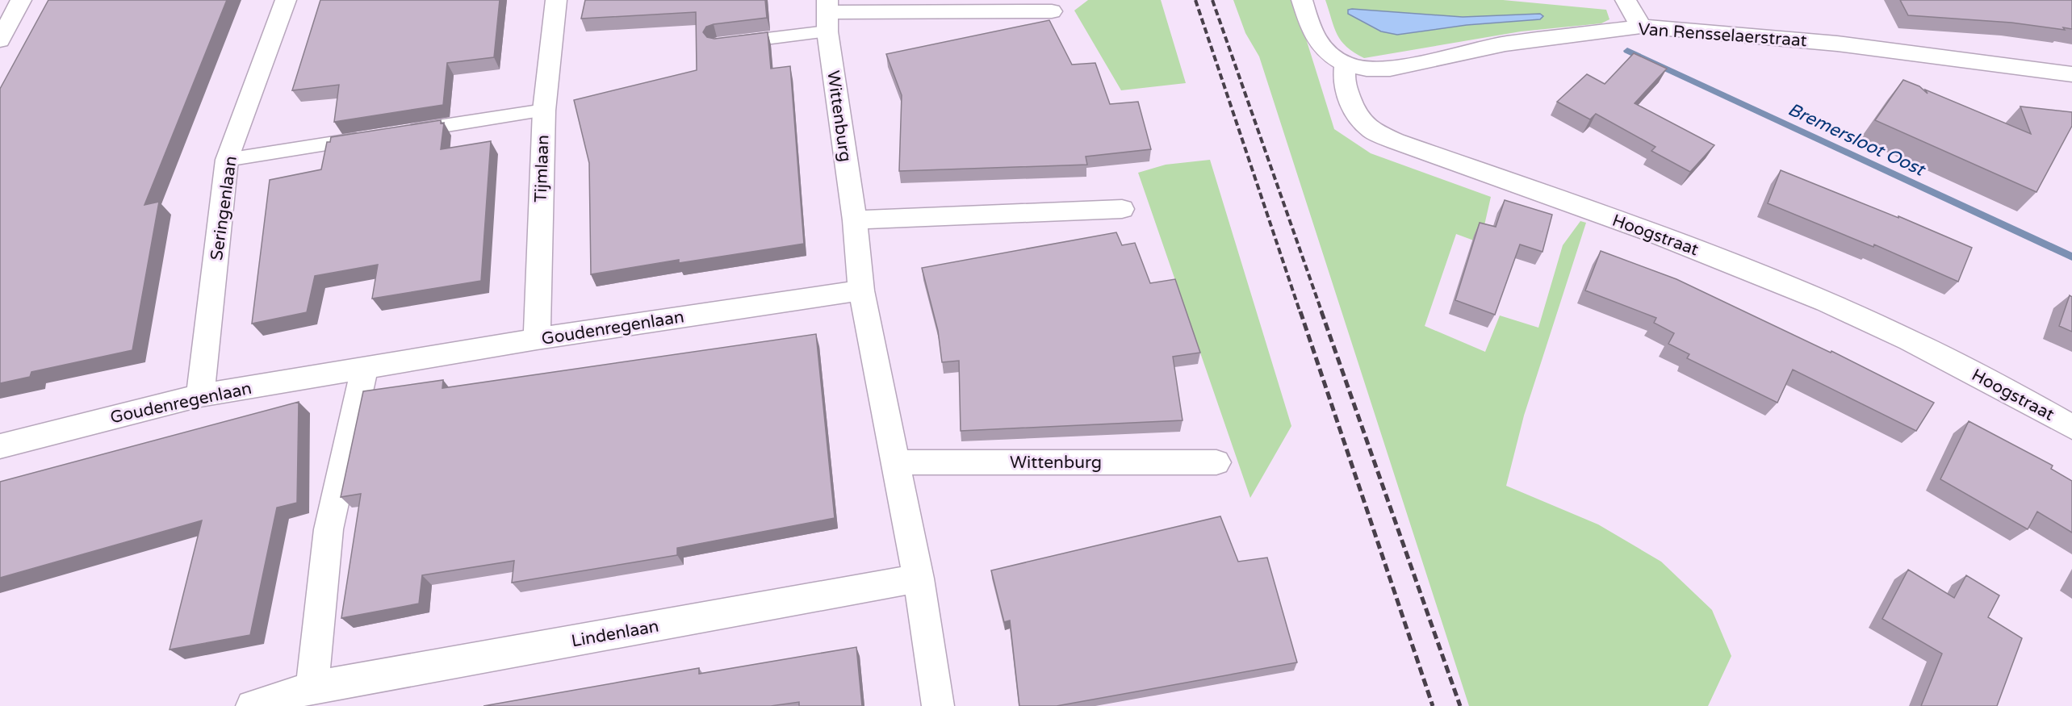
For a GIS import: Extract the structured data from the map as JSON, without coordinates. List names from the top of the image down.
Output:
{
  "streets": {
    "street": [
      "Van Rensselaerstraat",
      "Wittenburg",
      "Tijmlaan",
      "Seringenlaan",
      "Hoogstraat",
      "Goudenregenlaan",
      "Lindenlaan"
    ]
  },
  "crossings": [
    ["Van Rensselaerstraat", "Hoogstraat"],
    ["Wittenburg", "Goudenregenlaan"],
    ["Wittenburg", "Lindenlaan"],
    ["Tijmlaan", "Goudenregenlaan"],
    ["Seringenlaan", "Goudenregenlaan"]
  ],
  "water": ["Bremersloot Oost"]
}
